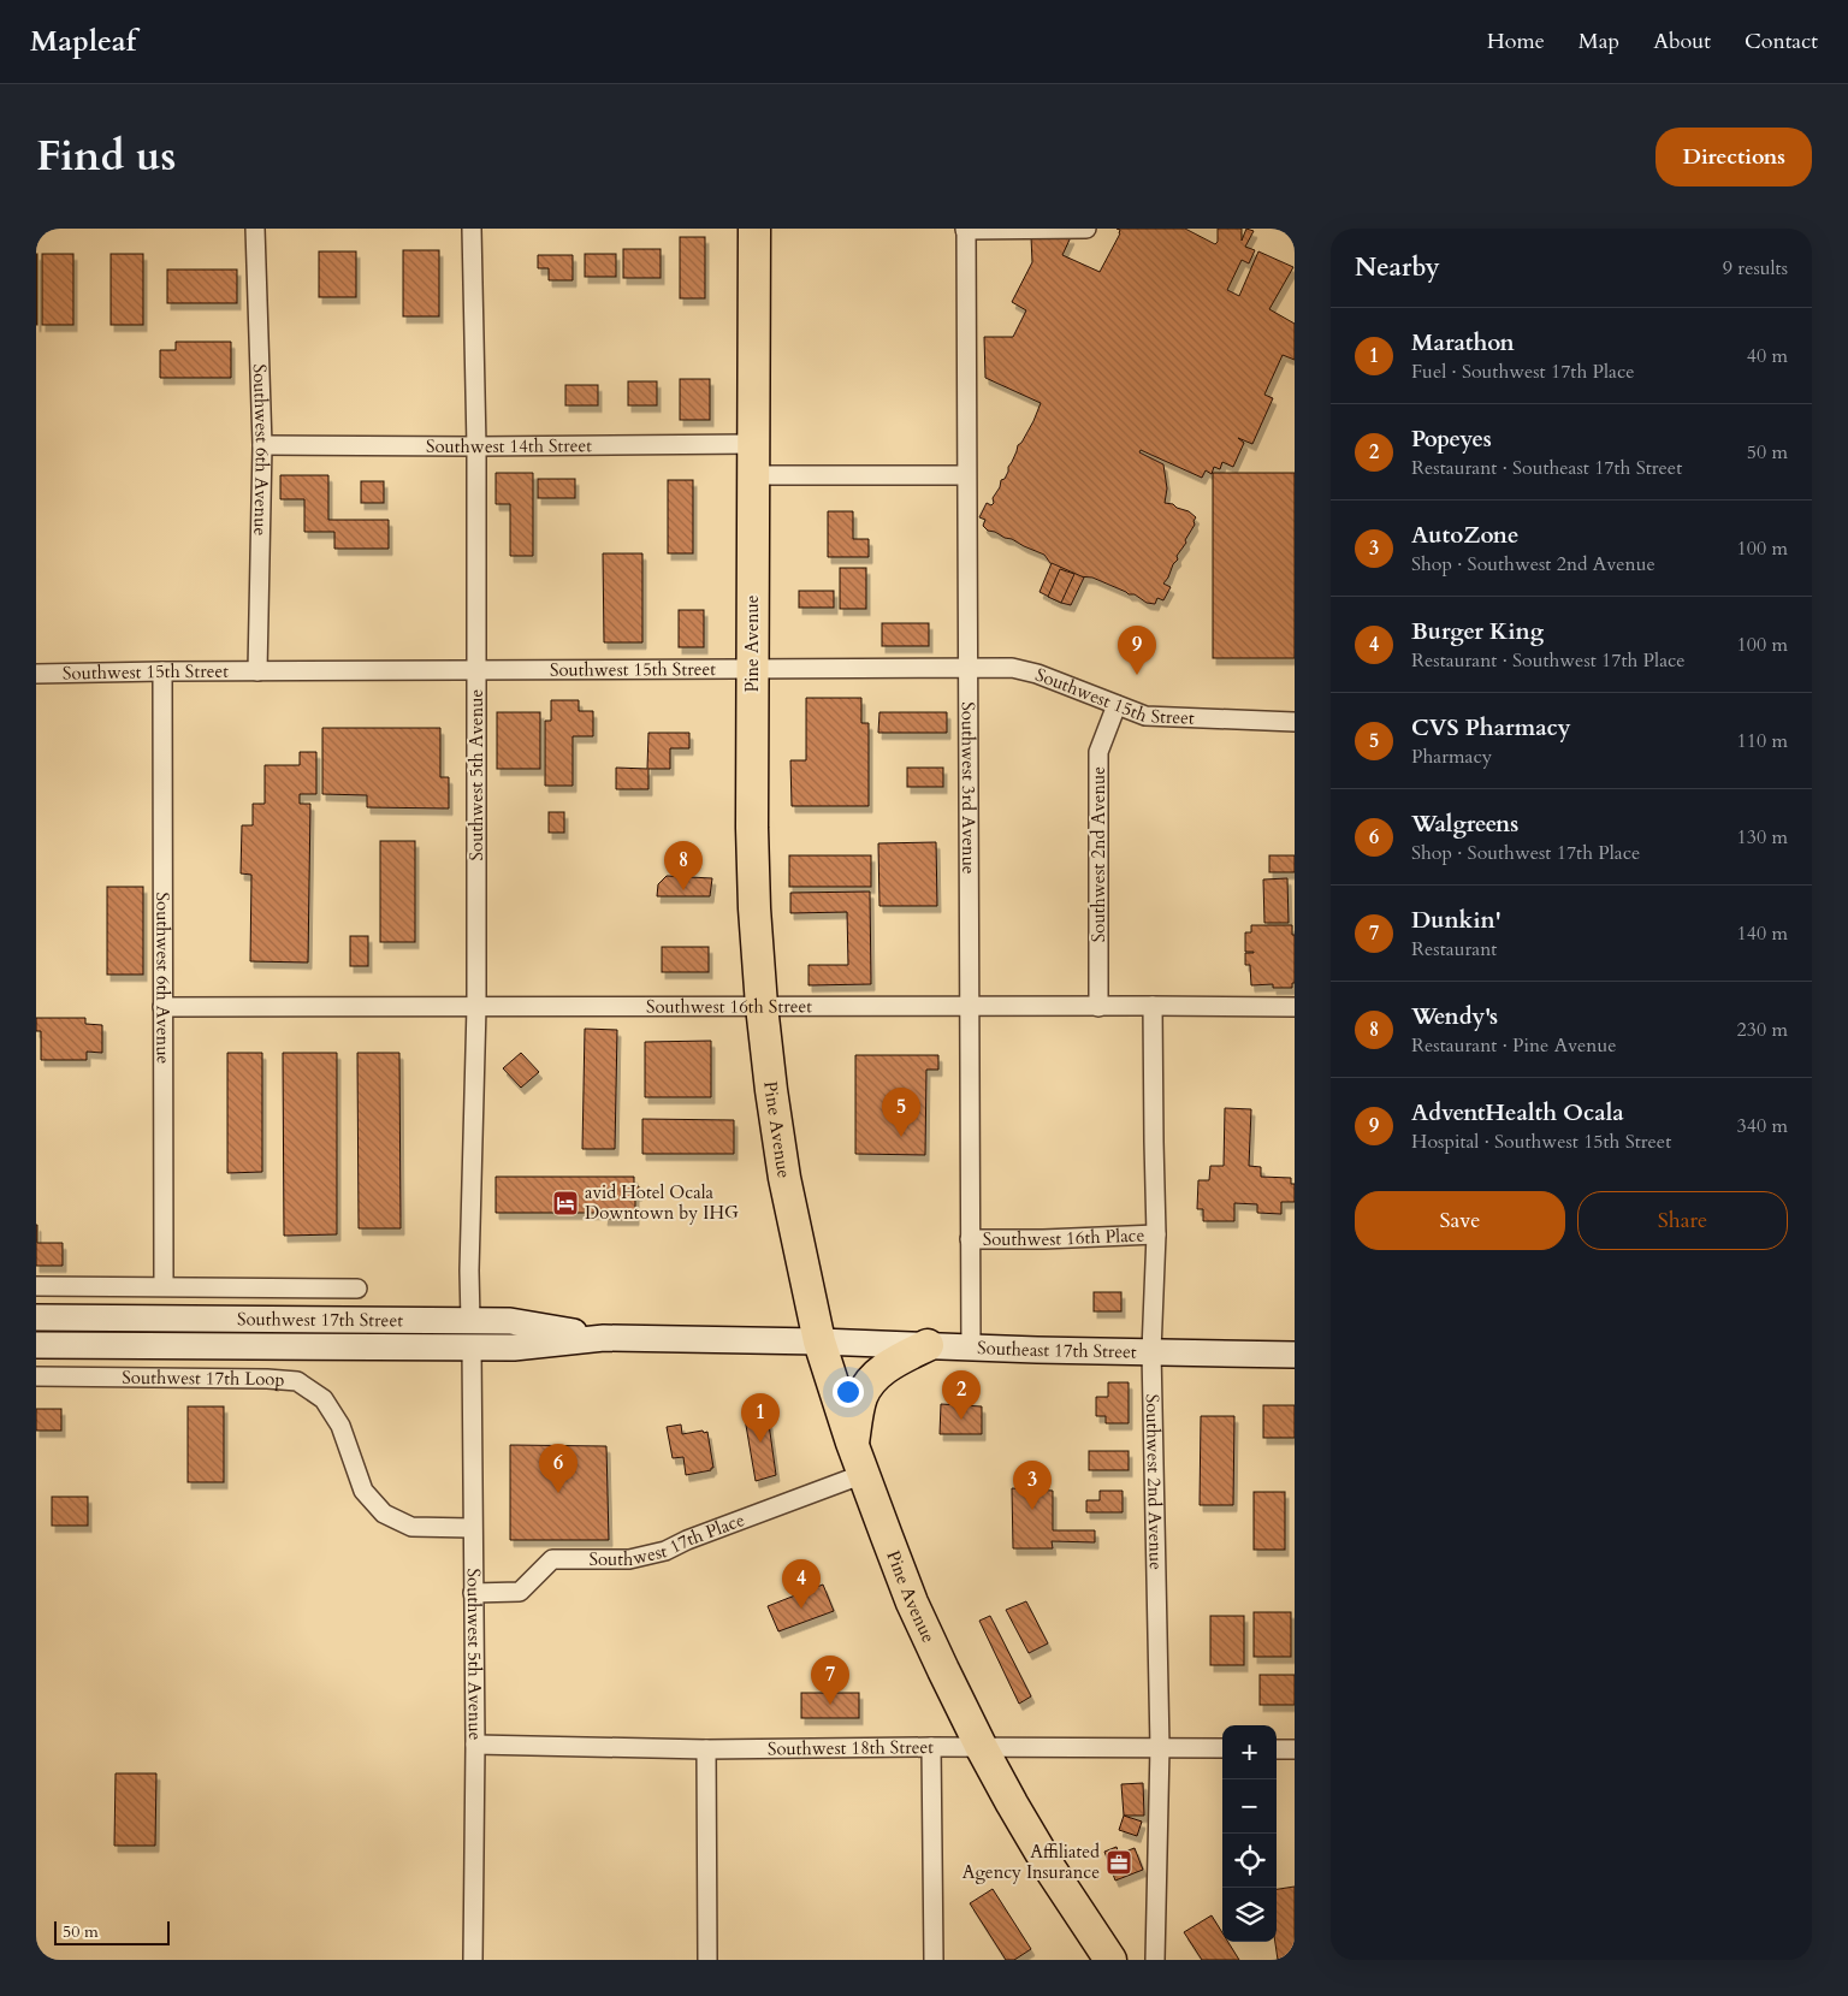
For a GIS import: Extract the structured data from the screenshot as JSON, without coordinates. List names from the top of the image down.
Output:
{
  "streets": {
    "highway": ["Pine Avenue"],
    "main road": ["Southwest 17th Street", "Southeast 17th Street"],
    "street": [
      "Southwest 14th Street",
      "Southwest 6th Avenue",
      "Southwest 15th Street",
      "Southwest 5th Avenue",
      "Southwest 3rd Avenue",
      "Southwest 2nd Avenue",
      "Southwest 16th Street",
      "Southwest 16th Place",
      "Southwest 17th Loop",
      "Southwest 17th Place",
      "Southwest 18th Street"
    ]
  },
  "crossings": [
    ["Southwest 14th Street", "Southwest 6th Avenue"],
    ["Southwest 14th Street", "Pine Avenue"],
    ["Southwest 14th Street", "Southwest 5th Avenue"],
    ["Southwest 6th Avenue", "Southwest 15th Street"],
    ["Southwest 6th Avenue", "Southwest 16th Street"],
    ["Pine Avenue", "Southwest 15th Street"],
    ["Pine Avenue", "Southwest 16th Street"],
    ["Pine Avenue", "Southwest 17th Street"],
    ["Pine Avenue", "Southeast 17th Street"],
    ["Pine Avenue", "Southwest 17th Place"],
    ["Pine Avenue", "Southwest 18th Street"],
    ["Southwest 15th Street", "Southwest 5th Avenue"],
    ["Southwest 15th Street", "Southwest 3rd Avenue"],
    ["Southwest 15th Street", "Southwest 2nd Avenue"],
    ["Southwest 5th Avenue", "Southwest 16th Street"],
    ["Southwest 5th Avenue", "Southwest 17th Street"],
    ["Southwest 5th Avenue", "Southwest 17th Loop"],
    ["Southwest 5th Avenue", "Southwest 17th Place"],
    ["Southwest 5th Avenue", "Southwest 18th Street"],
    ["Southwest 3rd Avenue", "Southwest 16th Street"],
    ["Southwest 3rd Avenue", "Southwest 16th Place"],
    ["Southwest 3rd Avenue", "Southeast 17th Street"],
    ["Southwest 2nd Avenue", "Southwest 16th Street"],
    ["Southwest 2nd Avenue", "Southwest 16th Place"],
    ["Southwest 2nd Avenue", "Southeast 17th Street"],
    ["Southwest 2nd Avenue", "Southwest 18th Street"],
    ["Southwest 17th Street", "Southeast 17th Street"]
  ],
  "places": {
    "hotel": ["avid Hotel Ocala Downtown by IHG"],
    "office": ["Affiliated Agency Insurance"]
  },
  "scale_bar": "50 m",
  "page": {
    "header": "Mapleaf",
    "nav": [
      "Home",
      "Map",
      "About",
      "Contact"
    ],
    "title": "Find us",
    "buttons": [
      "Directions",
      ["Save", "Share"]
    ],
    "heading": ["Nearby", "9 results"],
    "list": [
      {
        "mark": "1",
        "name": "Marathon",
        "note": "Fuel · Southwest 17th Place",
        "value": "40 m"
      },
      {
        "mark": "2",
        "name": "Popeyes",
        "note": "Restaurant · Southeast 17th Street",
        "value": "50 m"
      },
      {
        "mark": "3",
        "name": "AutoZone",
        "note": "Shop · Southwest 2nd Avenue",
        "value": "100 m"
      },
      {
        "mark": "4",
        "name": "Burger King",
        "note": "Restaurant · Southwest 17th Place",
        "value": "100 m"
      },
      {
        "mark": "5",
        "name": "CVS Pharmacy",
        "note": "Pharmacy",
        "value": "110 m"
      },
      {
        "mark": "6",
        "name": "Walgreens",
        "note": "Shop · Southwest 17th Place",
        "value": "130 m"
      },
      {
        "mark": "7",
        "name": "Dunkin'",
        "note": "Restaurant",
        "value": "140 m"
      },
      {
        "mark": "8",
        "name": "Wendy's",
        "note": "Restaurant · Pine Avenue",
        "value": "230 m"
      },
      {
        "mark": "9",
        "name": "AdventHealth Ocala",
        "note": "Hospital · Southwest 15th Street",
        "value": "340 m"
      }
    ],
    "pins": [
      "9",
      "8",
      "5",
      "2",
      "1",
      "6",
      "3",
      "4",
      "7"
    ],
    "map_buttons": ["+", "−"],
    "scale": "50 m"
  }
}
